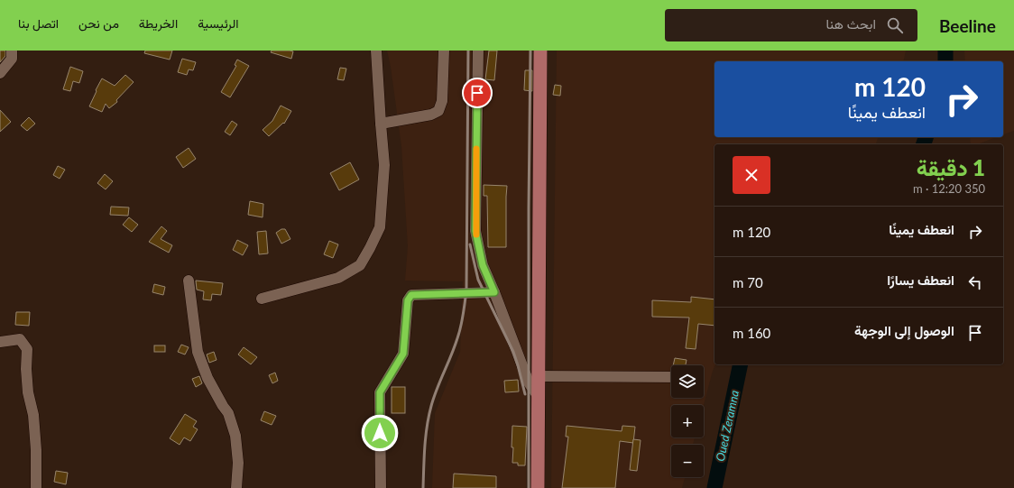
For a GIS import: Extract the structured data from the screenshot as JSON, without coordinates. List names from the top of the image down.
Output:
{
  "water": ["Oued Zeramna"],
  "page": {
    "header": "Beeline",
    "search": "ابحث هنا",
    "nav": [
      "الرئيسية",
      "الخريطة",
      "من نحن",
      "اتصل بنا"
    ],
    "turn": ["120 m", "انعطف يمينًا"],
    "heading": ["1 دقيقة", "350 m · 12:20"],
    "list": [
      {
        "name": "انعطف يمينًا",
        "value": "120 m"
      },
      {
        "name": "انعطف يسارًا",
        "value": "70 m"
      },
      {
        "name": "الوصول إلى الوجهة",
        "value": "160 m"
      }
    ],
    "map_buttons": ["+", "−"]
  }
}
